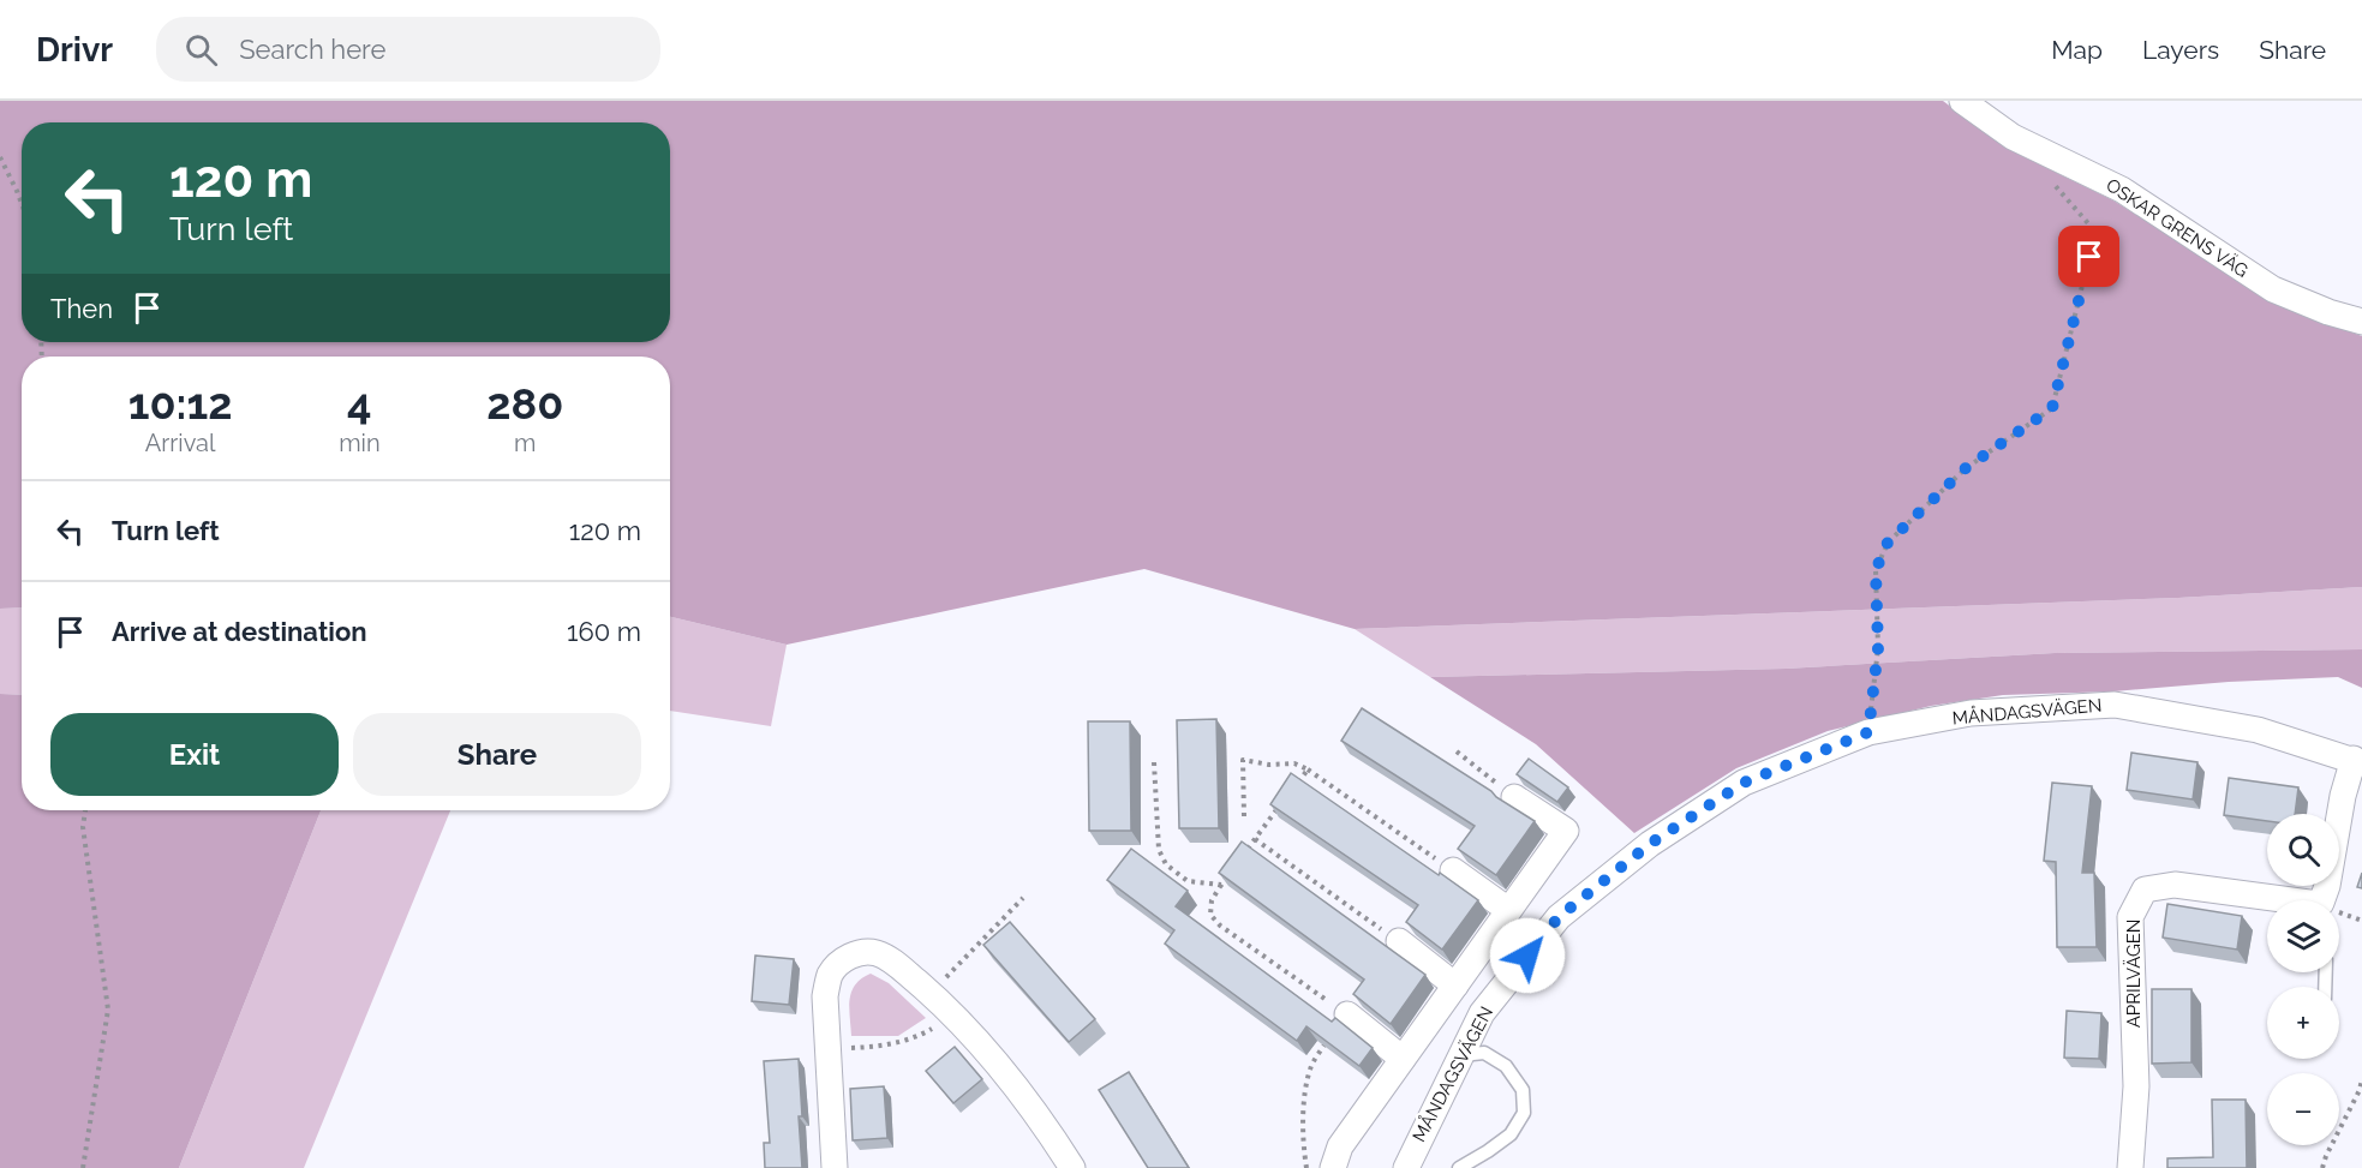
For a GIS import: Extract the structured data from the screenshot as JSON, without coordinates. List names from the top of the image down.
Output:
{
  "streets": {
    "street": ["OSKAR GRENS VÄG", "MÅNDAGSVÄGEN", "APRILVÄGEN"]
  },
  "crossings": [
    ["MÅNDAGSVÄGEN", "APRILVÄGEN"]
  ],
  "page": {
    "header": "Drivr",
    "search": "Search here",
    "nav": ["Map", "Layers", "Share"],
    "turn": ["120 m", "Turn left"],
    "then": "Then",
    "eta": [
      "10:12",
      "Arrival",
      "4",
      "min",
      "280",
      "m"
    ],
    "list": [
      {
        "name": "Turn left",
        "value": "120 m"
      },
      {
        "name": "Arrive at destination",
        "value": "160 m"
      }
    ],
    "buttons": ["Exit", "Share"],
    "map_buttons": ["+", "−"]
  }
}
